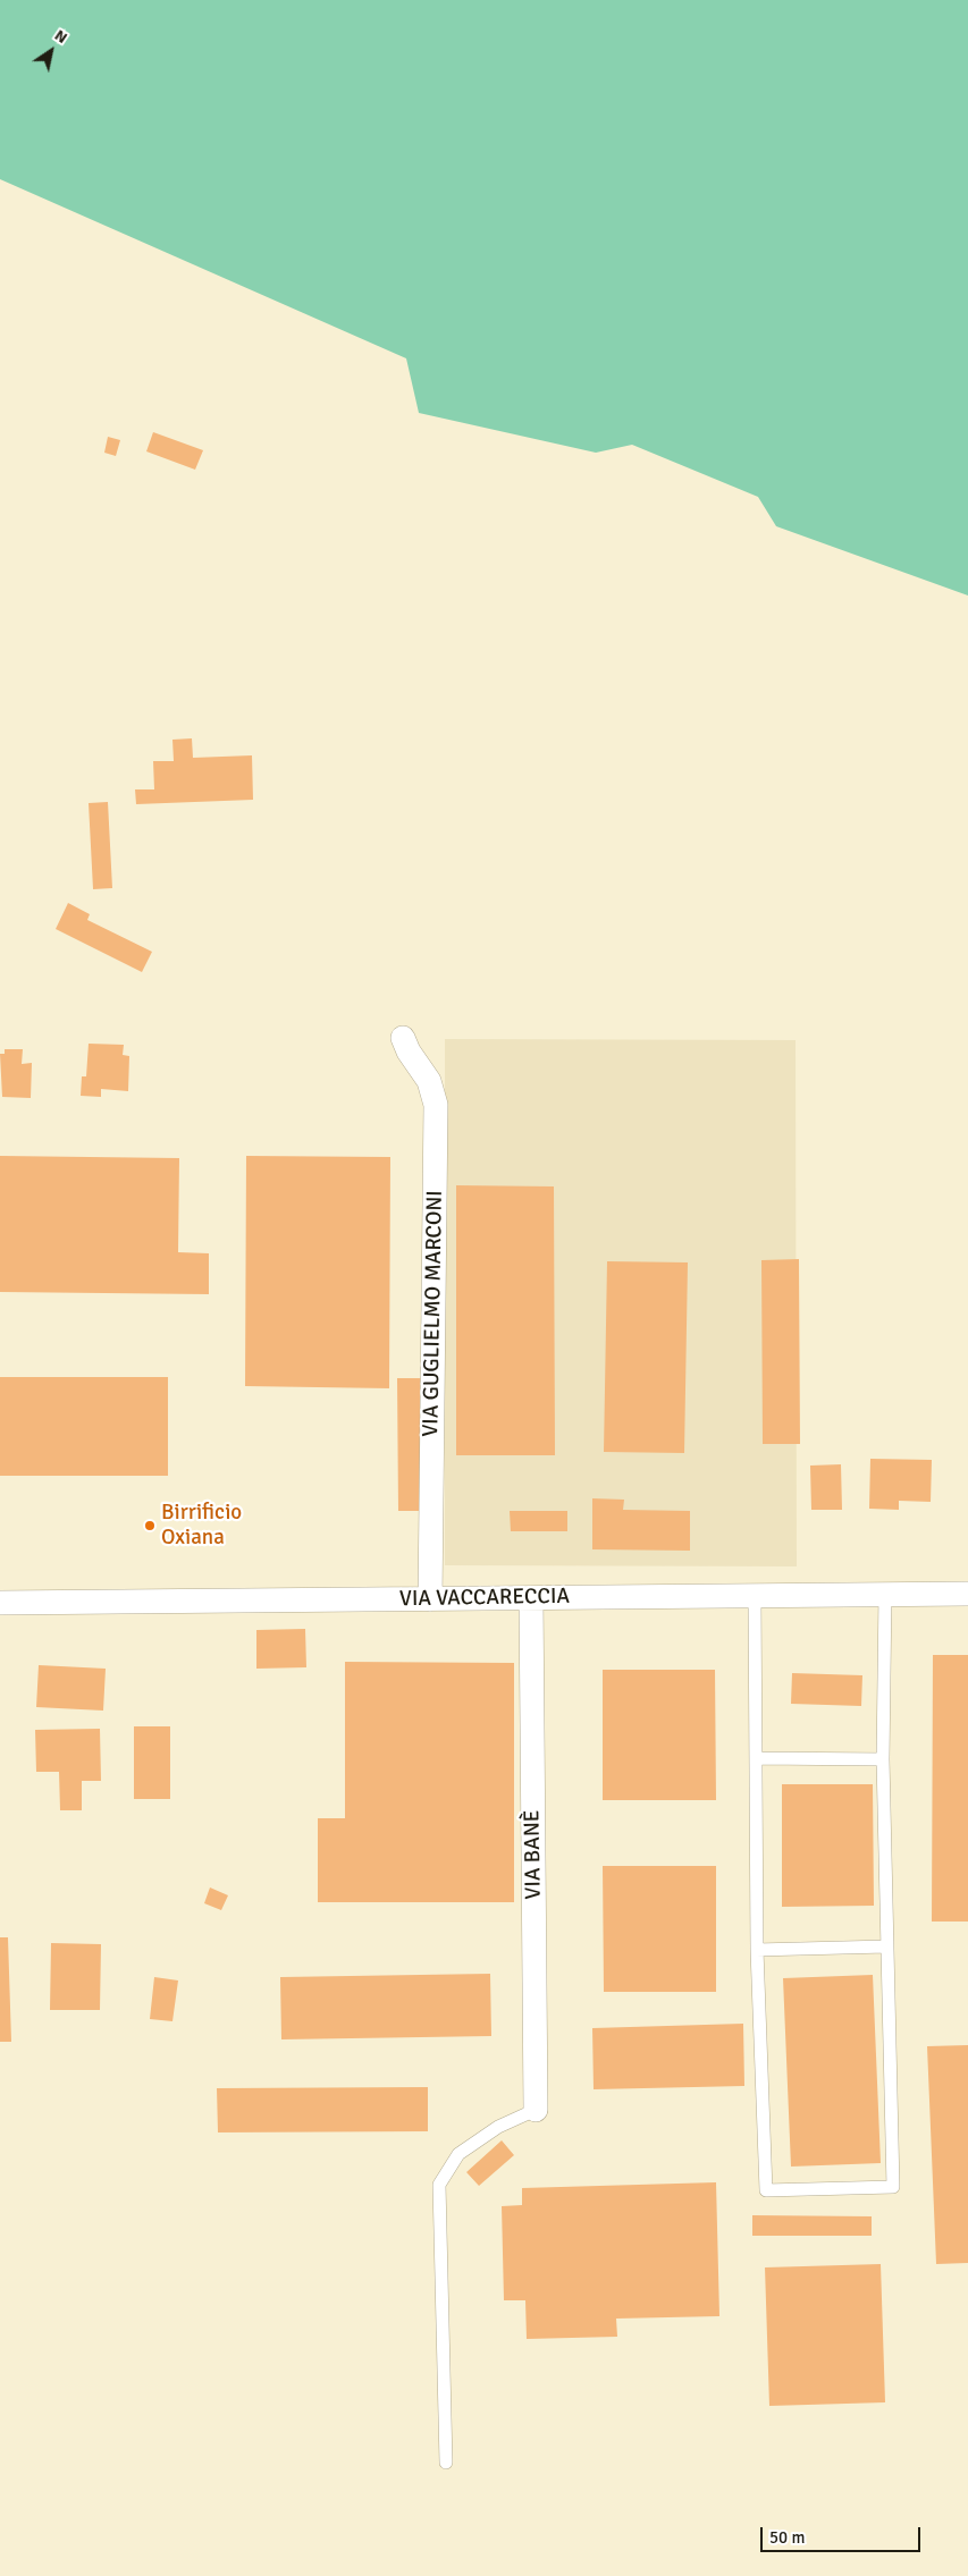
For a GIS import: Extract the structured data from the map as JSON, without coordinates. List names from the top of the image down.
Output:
{
  "streets": {
    "street": ["VIA GUGLIELMO MARCONI", "VIA VACCARECCIA", "VIA BANÈ"]
  },
  "crossings": [
    ["VIA GUGLIELMO MARCONI", "VIA VACCARECCIA"],
    ["VIA VACCARECCIA", "VIA BANÈ"]
  ],
  "places": ["Birrificio Oxiana"],
  "scale_bar": "50 m",
  "north": "top right"
}
